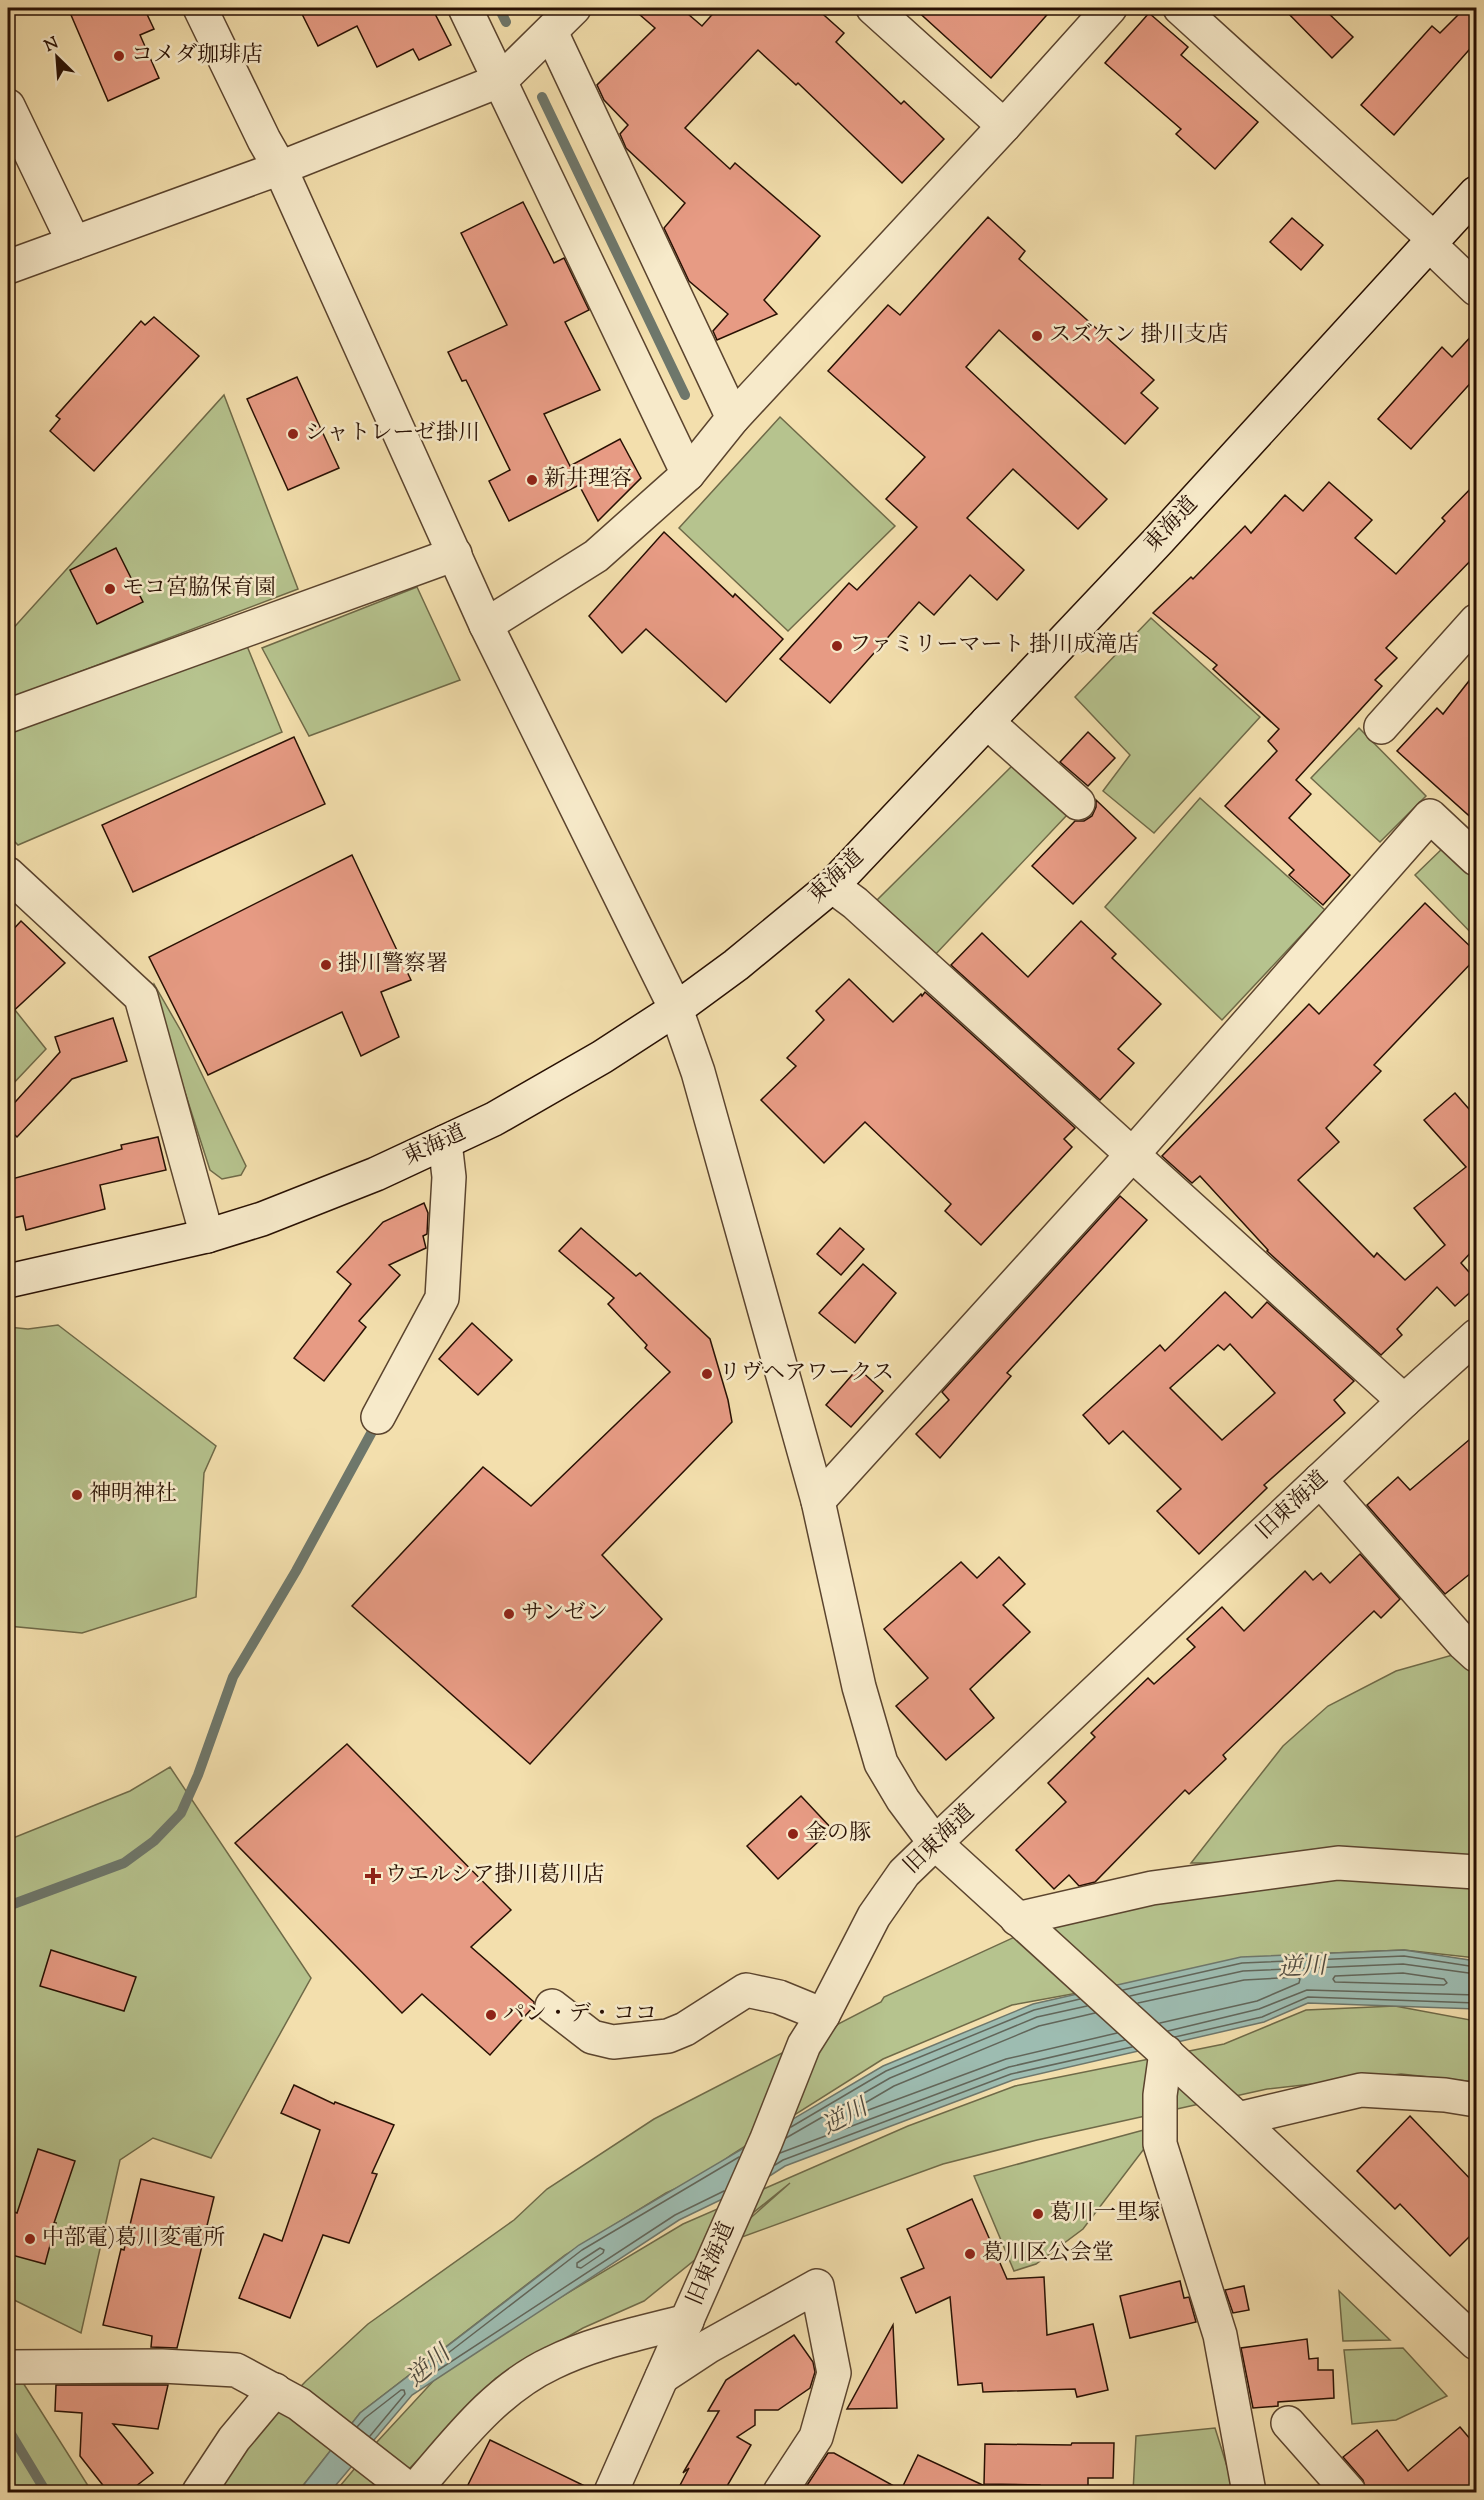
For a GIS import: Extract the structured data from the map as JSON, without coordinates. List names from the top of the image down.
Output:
{
  "streets": {
    "street": ["東海道", "旧東海道"]
  },
  "water": ["逆川"],
  "places": {
    "other": [
      "コメダ珈琲店",
      "スズケン 掛川支店",
      "シャトレーゼ掛川",
      "新井理容",
      "モコ宮脇保育園",
      "ファミリーマート 掛川成滝店",
      "掛川警察署",
      "リヴヘアワークス",
      "神明神社",
      "サンゼン",
      "金の豚",
      "パン・デ・ココ",
      "葛川一里塚",
      "中部電)葛川変電所",
      "葛川区公会堂"
    ],
    "health": ["ウエルシア掛川葛川店"]
  },
  "north": "top left"
}
